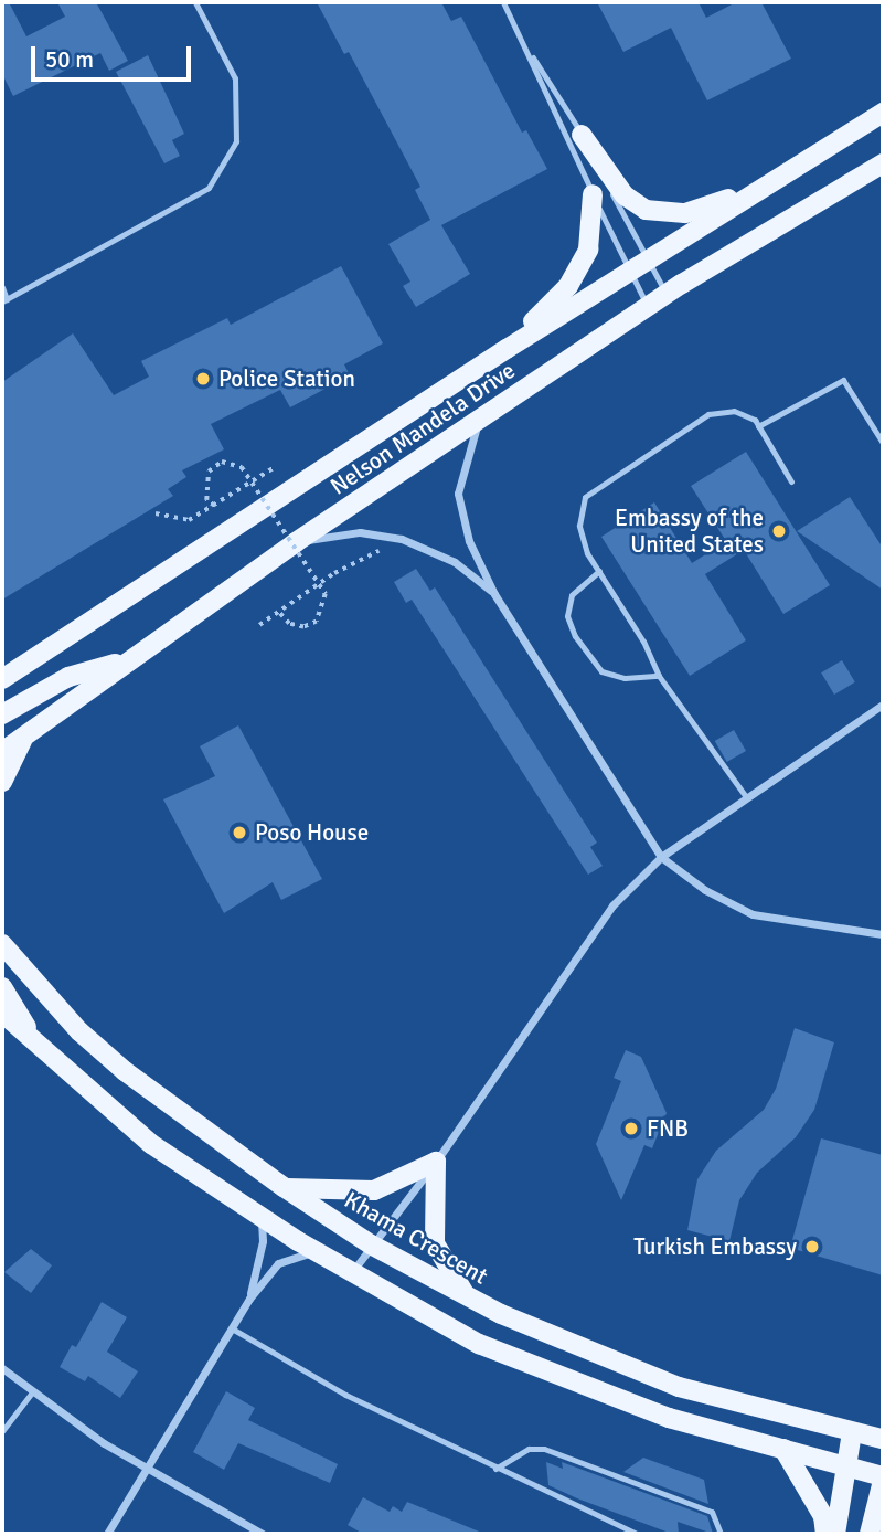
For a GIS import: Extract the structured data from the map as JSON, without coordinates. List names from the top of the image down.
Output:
{
  "streets": {
    "main road": ["Nelson Mandela Drive", "Khama Crescent"]
  },
  "places": [
    "Police Station",
    "Embassy of the United States",
    "Poso House",
    "FNB",
    "Turkish Embassy"
  ],
  "scale_bar": "50 m"
}
